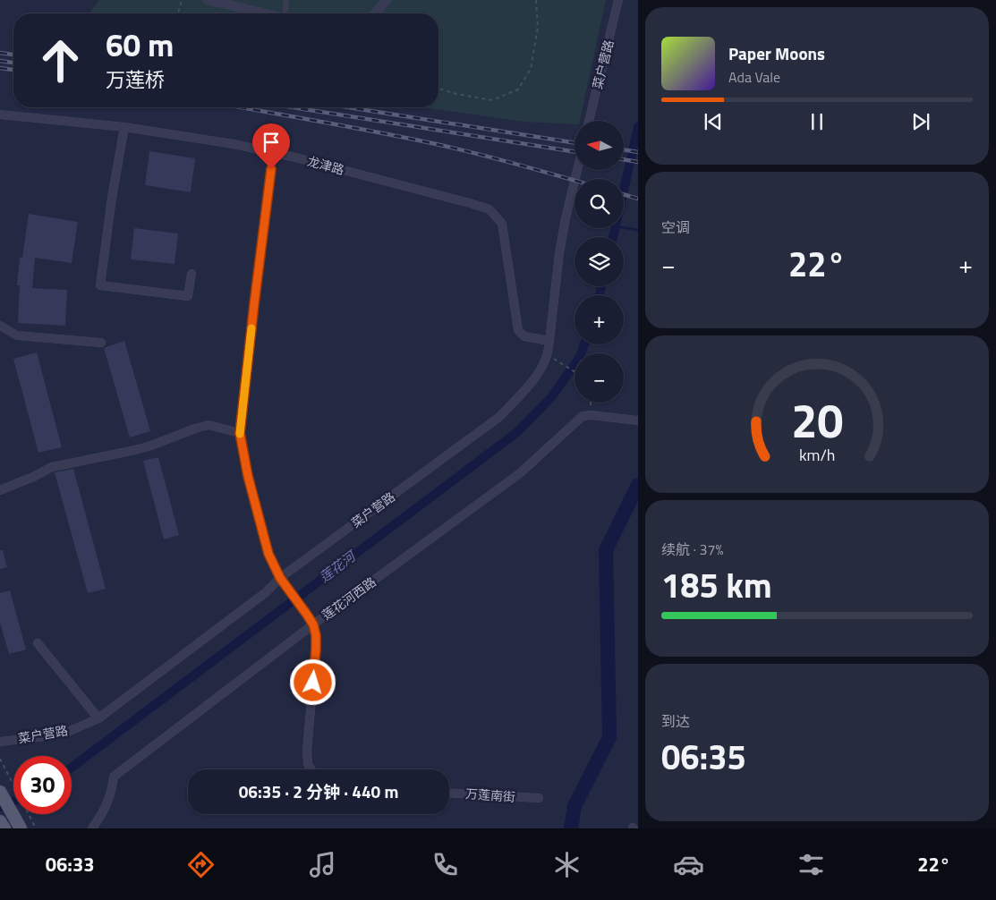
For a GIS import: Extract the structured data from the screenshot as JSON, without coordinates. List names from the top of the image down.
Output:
{
  "streets": {
    "street": [
      "菜户营路",
      "龙津路",
      "莲花河西路",
      "万莲南街"
    ]
  },
  "crossings": [
    ["菜户营路", "龙津路"]
  ],
  "water": ["莲花河"],
  "north": "left",
  "page": {
    "turn": ["60 m", "万莲桥"],
    "song": ["Paper Moons", "Ada Vale"],
    "map_buttons": ["+", "−"],
    "tile": [
      "空调",
      ["续航 · 37%", "185 km"],
      ["到达", "06:35"]
    ],
    "heat": ["−", "22°", "+"],
    "limit": "30",
    "trip": "06:35 · 2 分钟 · 440 m",
    "tabs": ["06:33", "22°"],
    "gauge": ["20", "km/h"]
  }
}
